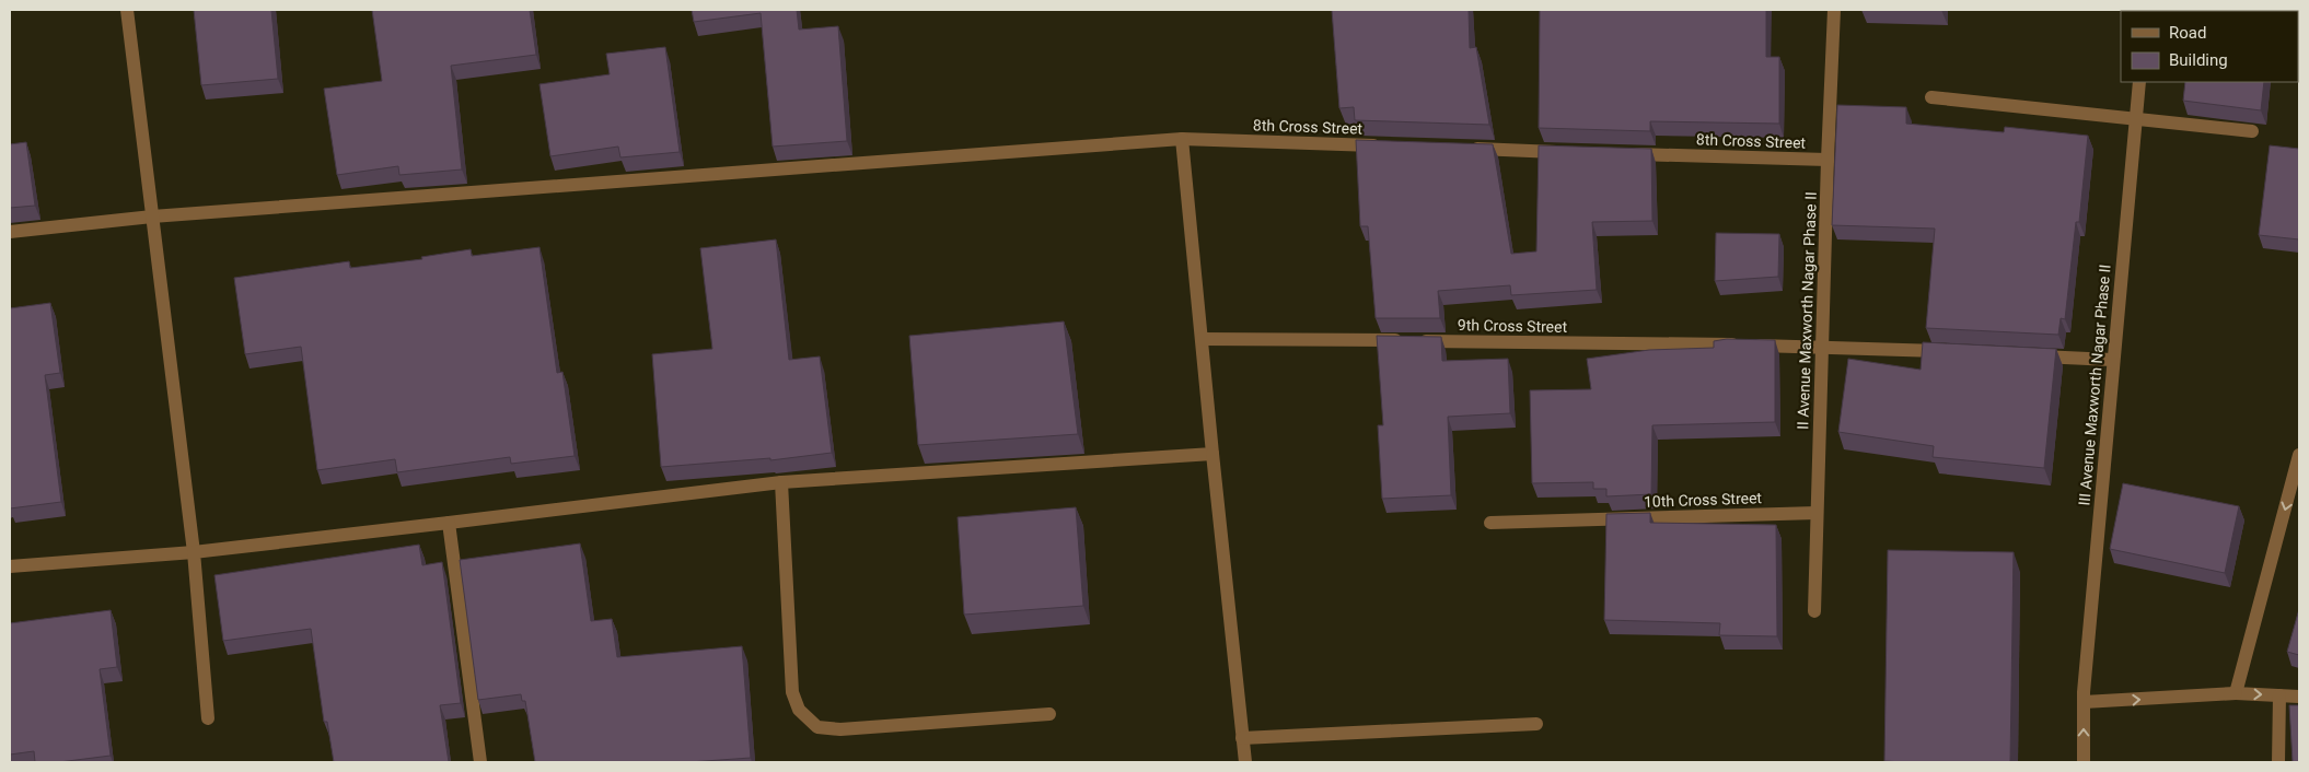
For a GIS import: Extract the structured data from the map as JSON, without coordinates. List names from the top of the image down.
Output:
{
  "streets": {
    "street": [
      "8th Cross Street",
      "II Avenue Maxworth Nagar Phase II",
      "9th Cross Street",
      "III Avenue Maxworth Nagar Phase II",
      "10th Cross Street"
    ]
  },
  "crossings": [
    ["8th Cross Street", "II Avenue Maxworth Nagar Phase II"],
    ["II Avenue Maxworth Nagar Phase II", "9th Cross Street"],
    ["II Avenue Maxworth Nagar Phase II", "10th Cross Street"]
  ],
  "legend": ["Road", "Building"]
}
